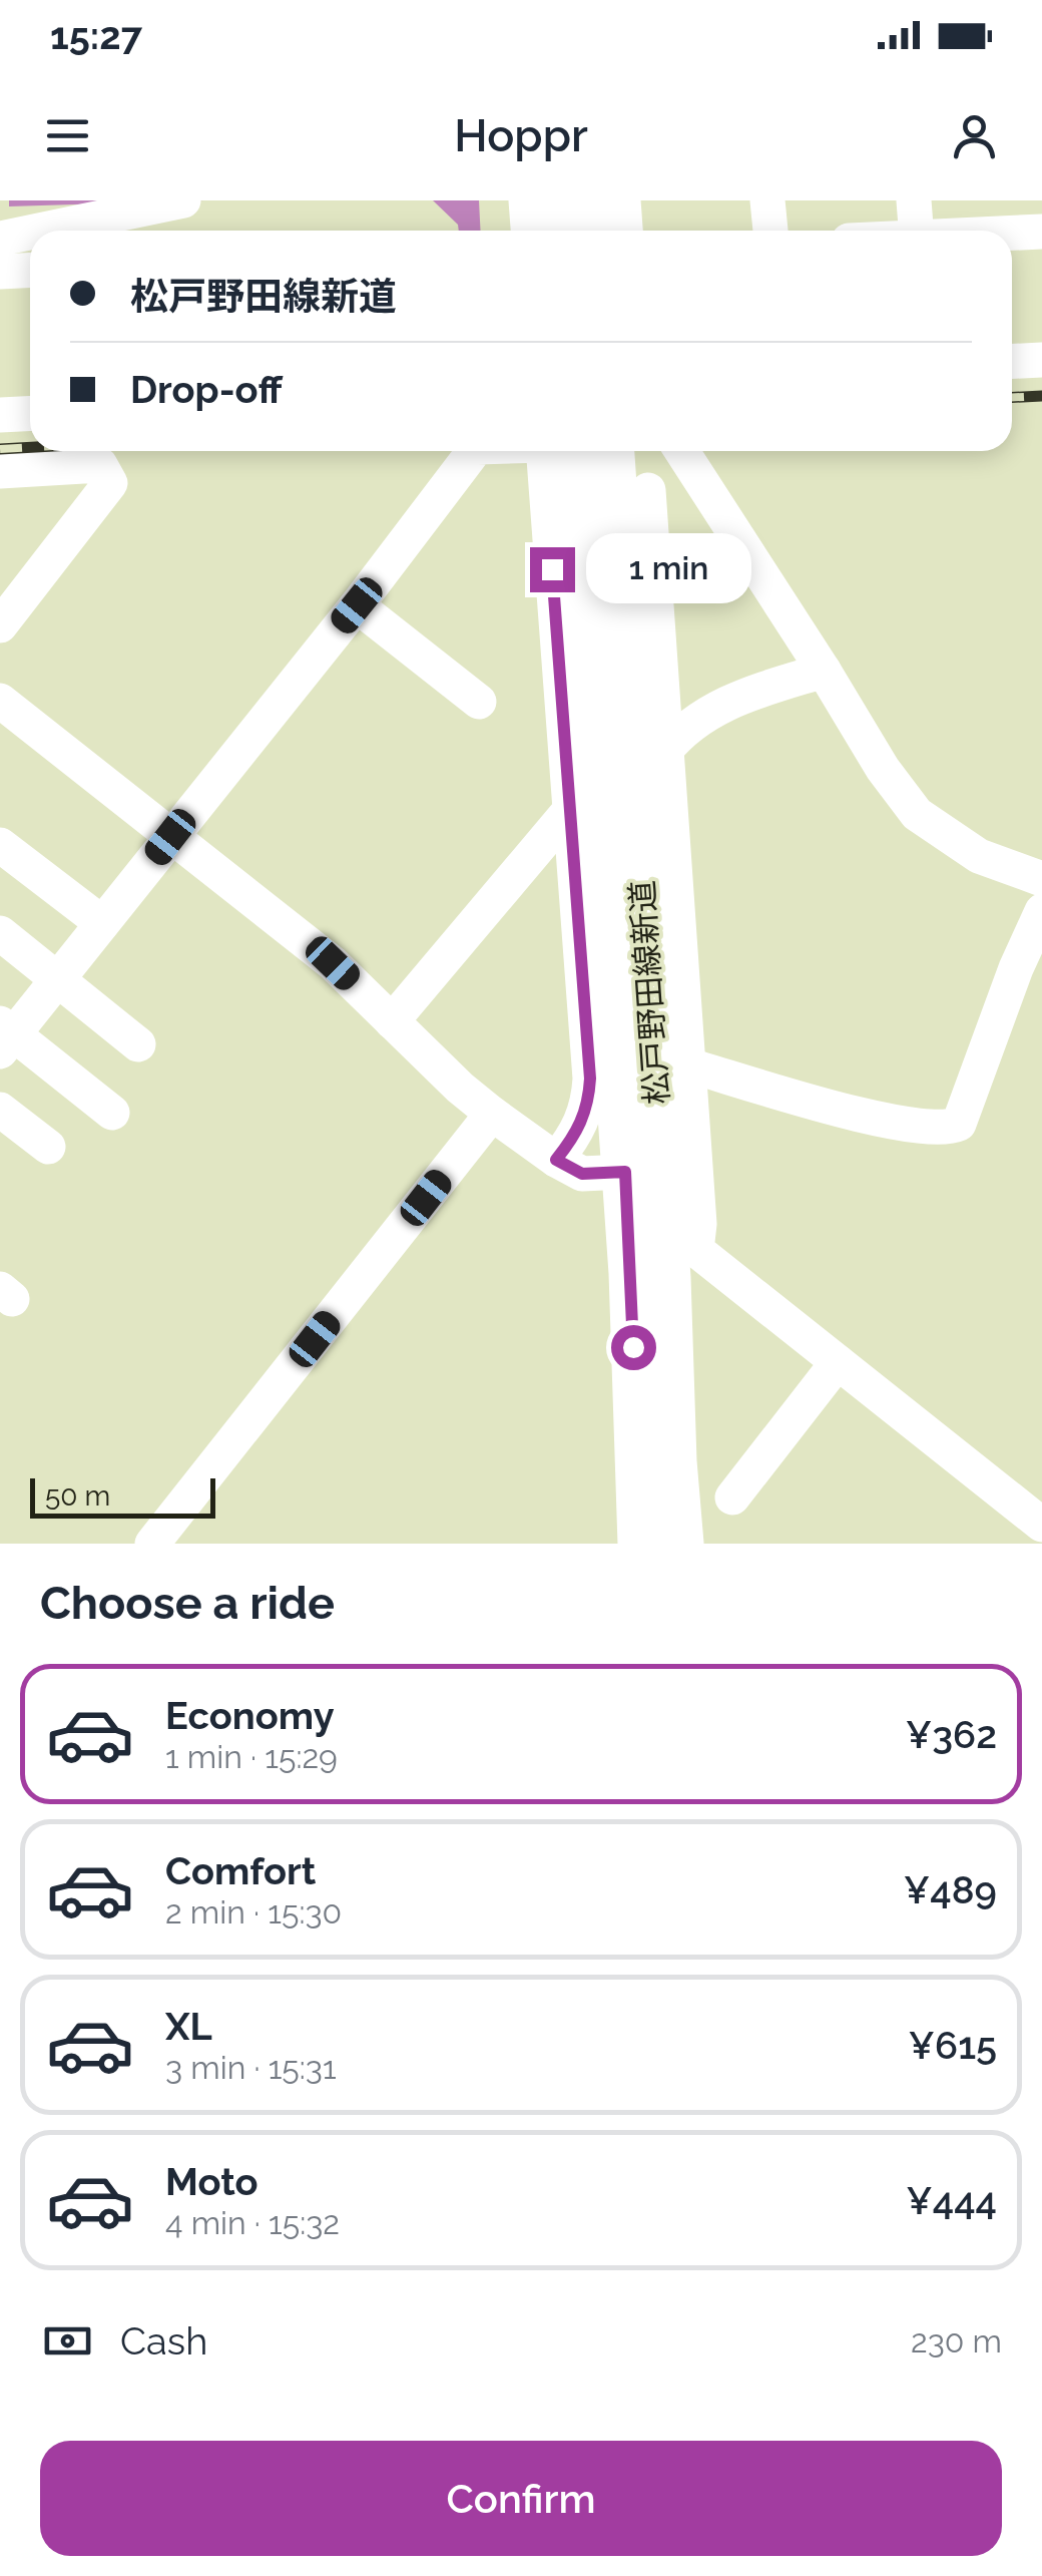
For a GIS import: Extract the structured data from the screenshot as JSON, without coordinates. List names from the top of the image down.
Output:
{
  "streets": {
    "main road": ["松戸野田線新道"]
  },
  "scale_bar": "50 m",
  "page": {
    "status": "15:27",
    "header": "Hoppr",
    "banner": ["松戸野田線新道", "Drop-off"],
    "bubble": "1 min",
    "scale": "50 m",
    "heading": "Choose a ride",
    "list": [
      {
        "name": "Economy",
        "note": "1 min · 15:29",
        "value": "¥362"
      },
      {
        "name": "Comfort",
        "note": "2 min · 15:30",
        "value": "¥489"
      },
      {
        "name": "XL",
        "note": "3 min · 15:31",
        "value": "¥615"
      },
      {
        "name": "Moto",
        "note": "4 min · 15:32",
        "value": "¥444"
      }
    ],
    "pay": ["Cash", "230 m"],
    "buttons": "Confirm"
  }
}
